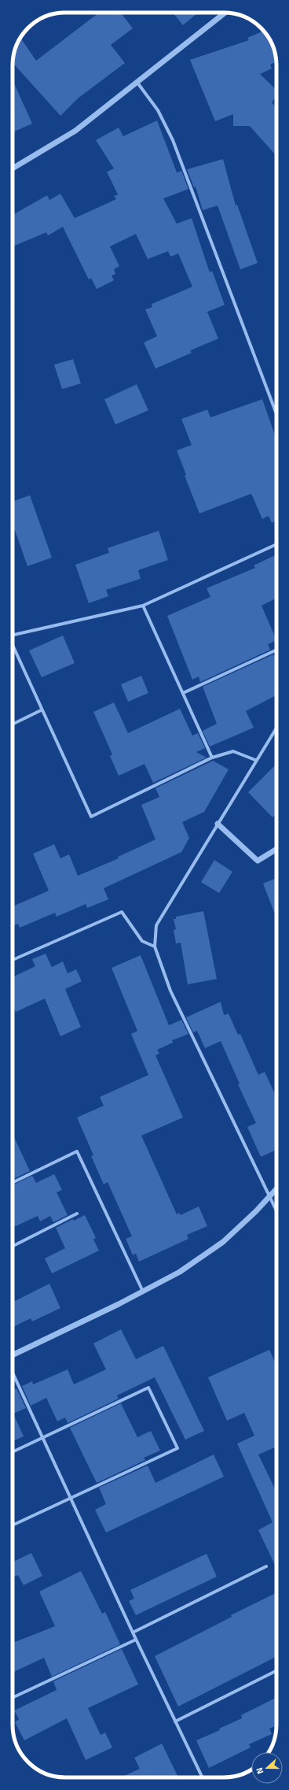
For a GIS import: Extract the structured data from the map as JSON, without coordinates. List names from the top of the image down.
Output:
{
  "north": "left"
}
